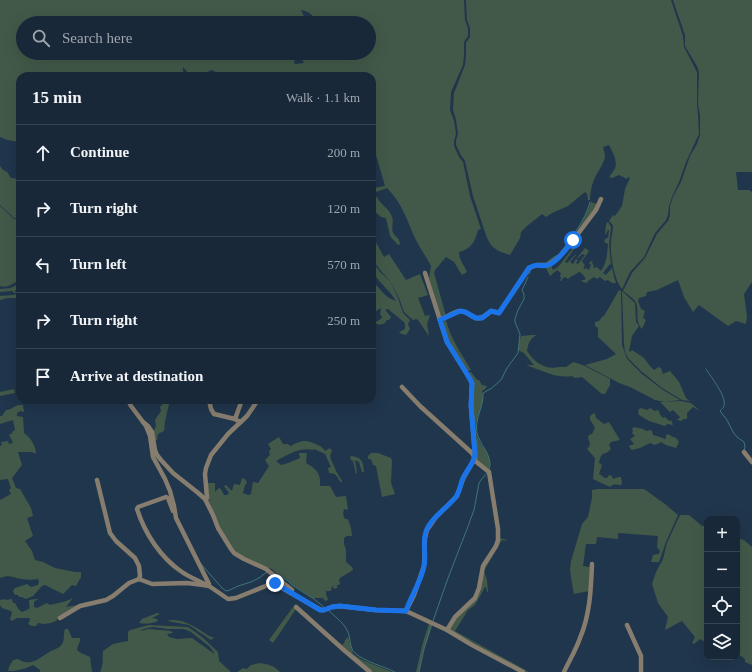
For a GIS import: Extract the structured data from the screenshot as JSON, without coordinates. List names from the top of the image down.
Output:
{
  "page": {
    "search": "Search here",
    "heading": ["15 min", "Walk · 1.1 km"],
    "list": [
      ["Continue", "200 m"],
      ["Turn right", "120 m"],
      ["Turn left", "570 m"],
      ["Turn right", "250 m"],
      "Arrive at destination"
    ],
    "map_buttons": ["+", "−"]
  }
}
